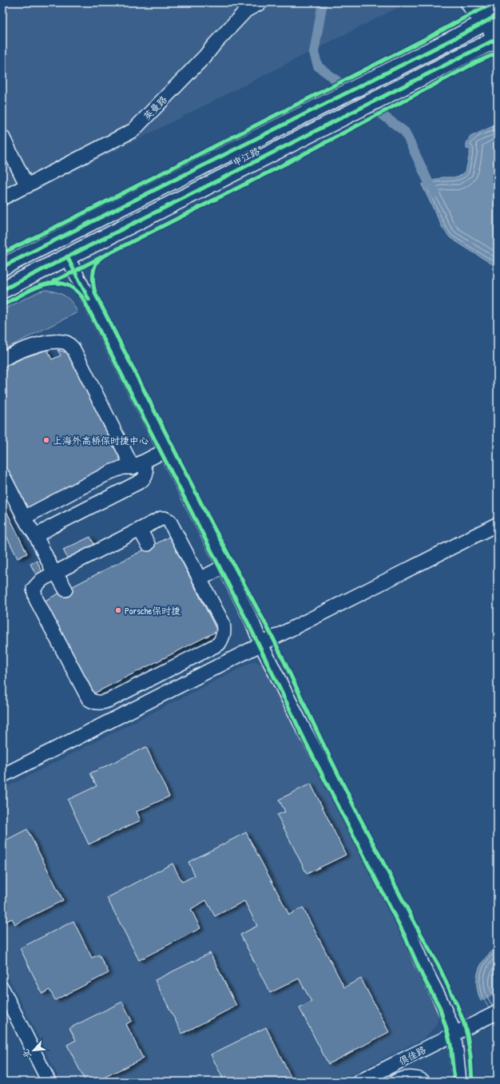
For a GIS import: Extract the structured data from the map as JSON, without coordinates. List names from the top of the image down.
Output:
{
  "streets": {
    "main road": ["申江路"],
    "street": ["英曼路", "俱佳路"]
  },
  "places": ["上海外高桥保时捷中心", "Porsche保时捷"],
  "north": "bottom left"
}
